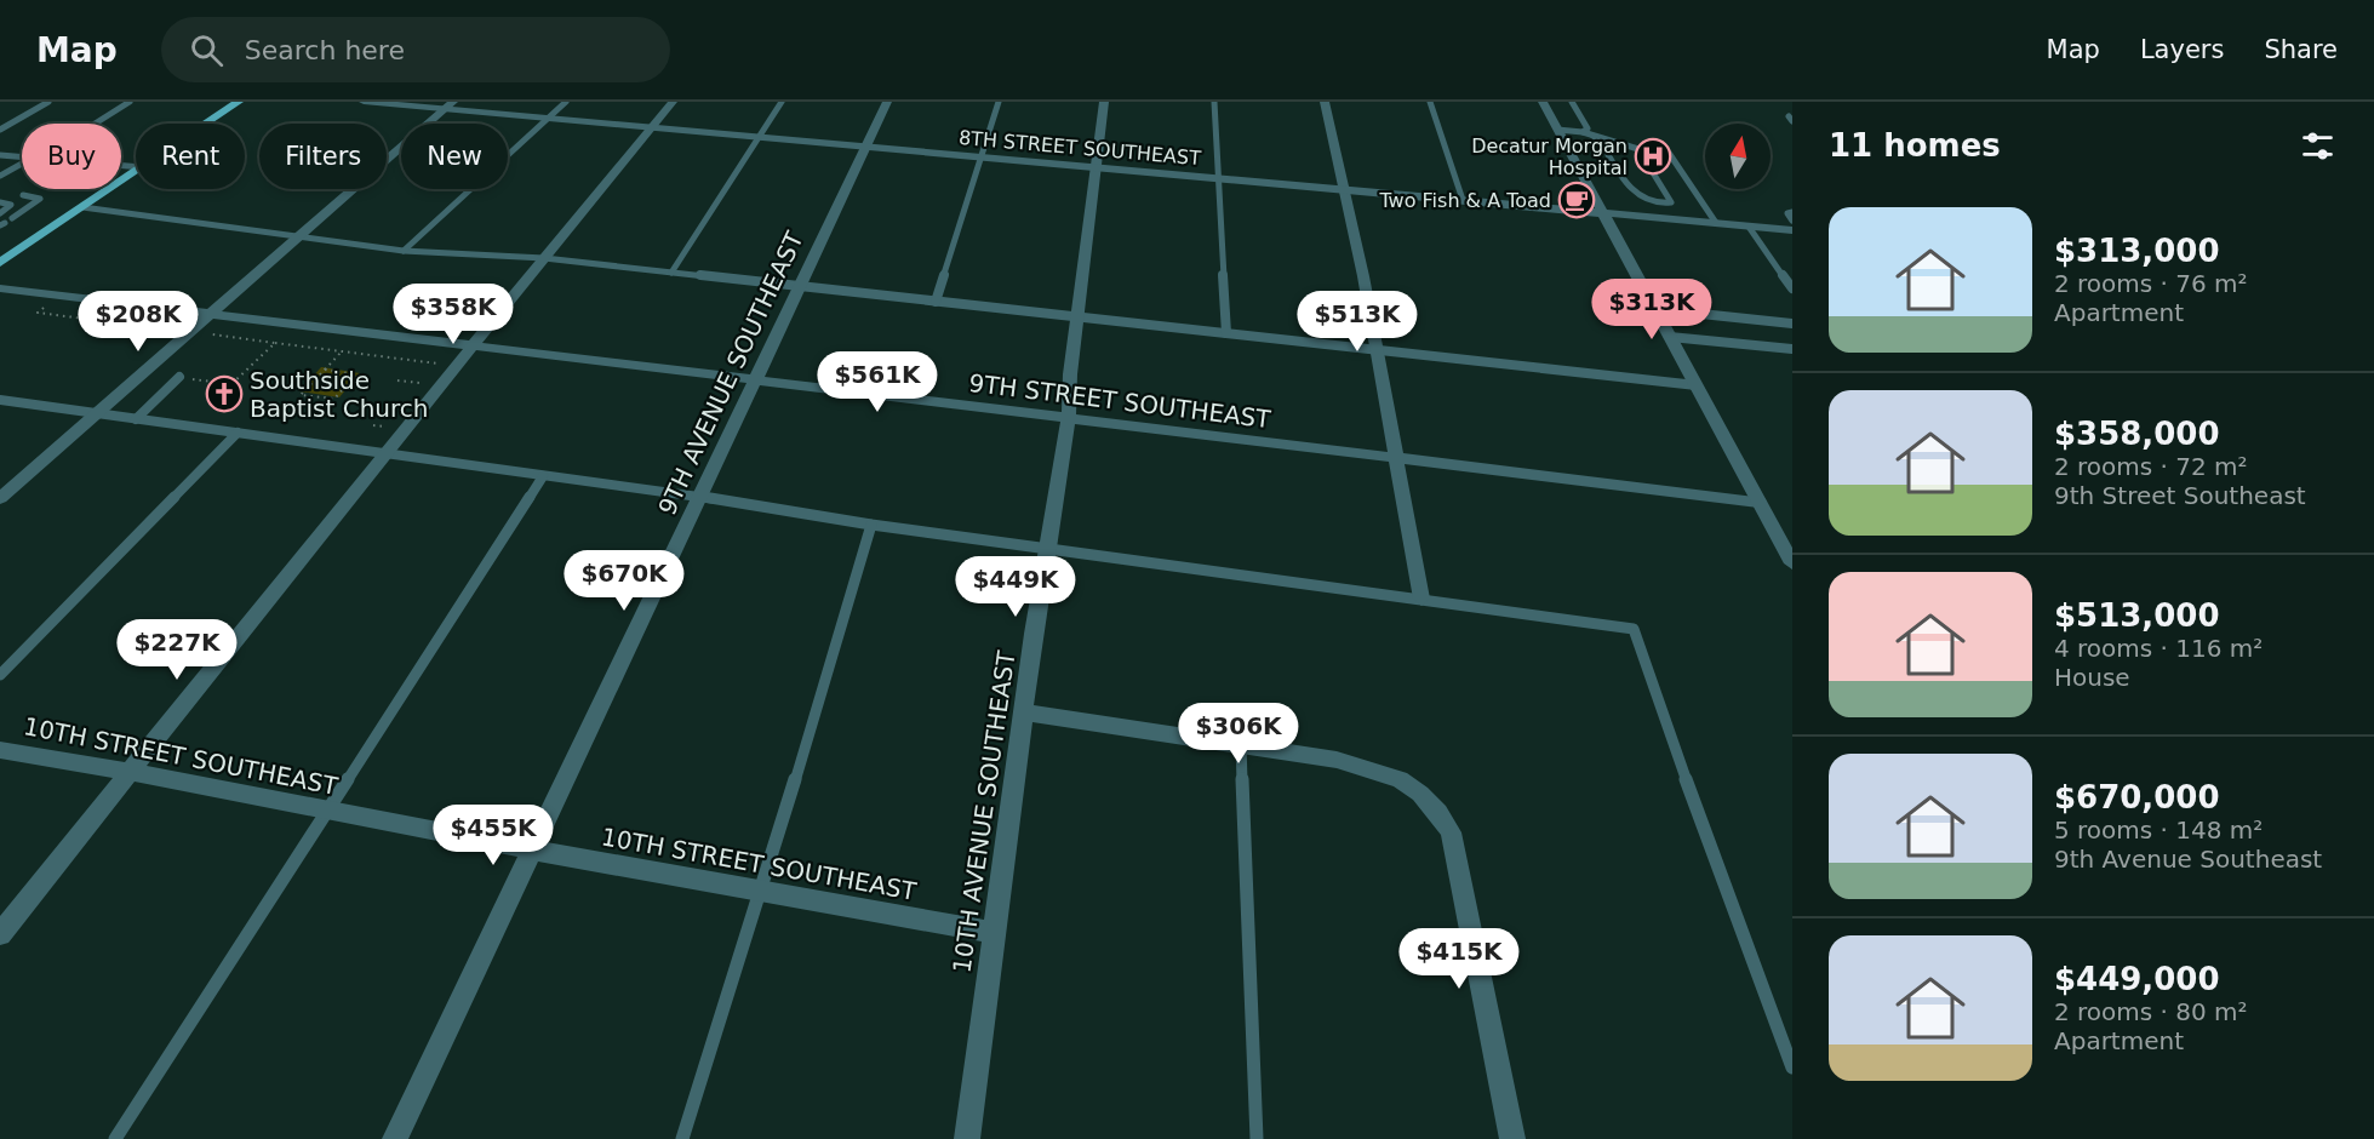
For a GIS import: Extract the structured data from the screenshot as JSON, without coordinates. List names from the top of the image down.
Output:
{
  "streets": {
    "street": [
      "8TH STREET SOUTHEAST",
      "9TH AVENUE SOUTHEAST",
      "9TH STREET SOUTHEAST",
      "10TH STREET SOUTHEAST",
      "10TH AVENUE SOUTHEAST"
    ]
  },
  "crossings": [
    ["8TH STREET SOUTHEAST", "9TH AVENUE SOUTHEAST"],
    ["8TH STREET SOUTHEAST", "10TH AVENUE SOUTHEAST"],
    ["9TH AVENUE SOUTHEAST", "9TH STREET SOUTHEAST"],
    ["9TH AVENUE SOUTHEAST", "10TH STREET SOUTHEAST"],
    ["9TH STREET SOUTHEAST", "10TH AVENUE SOUTHEAST"],
    ["10TH STREET SOUTHEAST", "10TH AVENUE SOUTHEAST"]
  ],
  "places": {
    "hospital": ["Decatur Morgan Hospital"],
    "cafe": ["Two Fish & A Toad"],
    "church": ["Southside Baptist Church"]
  },
  "north": "top",
  "page": {
    "header": "Map",
    "search": "Search here",
    "nav": ["Map", "Layers", "Share"],
    "heading": "11 homes",
    "chip": [
      "Buy",
      "Rent",
      "Filters",
      "New"
    ],
    "list": [
      {
        "name": "$313,000",
        "note": "2 rooms · 76 m² · Apartment"
      },
      {
        "name": "$358,000",
        "note": "2 rooms · 72 m² · 9th Street Southeast"
      },
      {
        "name": "$513,000",
        "note": "4 rooms · 116 m² · House"
      },
      {
        "name": "$670,000",
        "note": "5 rooms · 148 m² · 9th Avenue Southeast"
      },
      {
        "name": "$449,000",
        "note": "2 rooms · 80 m² · Apartment"
      }
    ],
    "price": [
      "$313K",
      "$358K",
      "$208K",
      "$513K",
      "$561K",
      "$670K",
      "$449K",
      "$227K",
      "$306K",
      "$455K",
      "$415K"
    ]
  }
}
